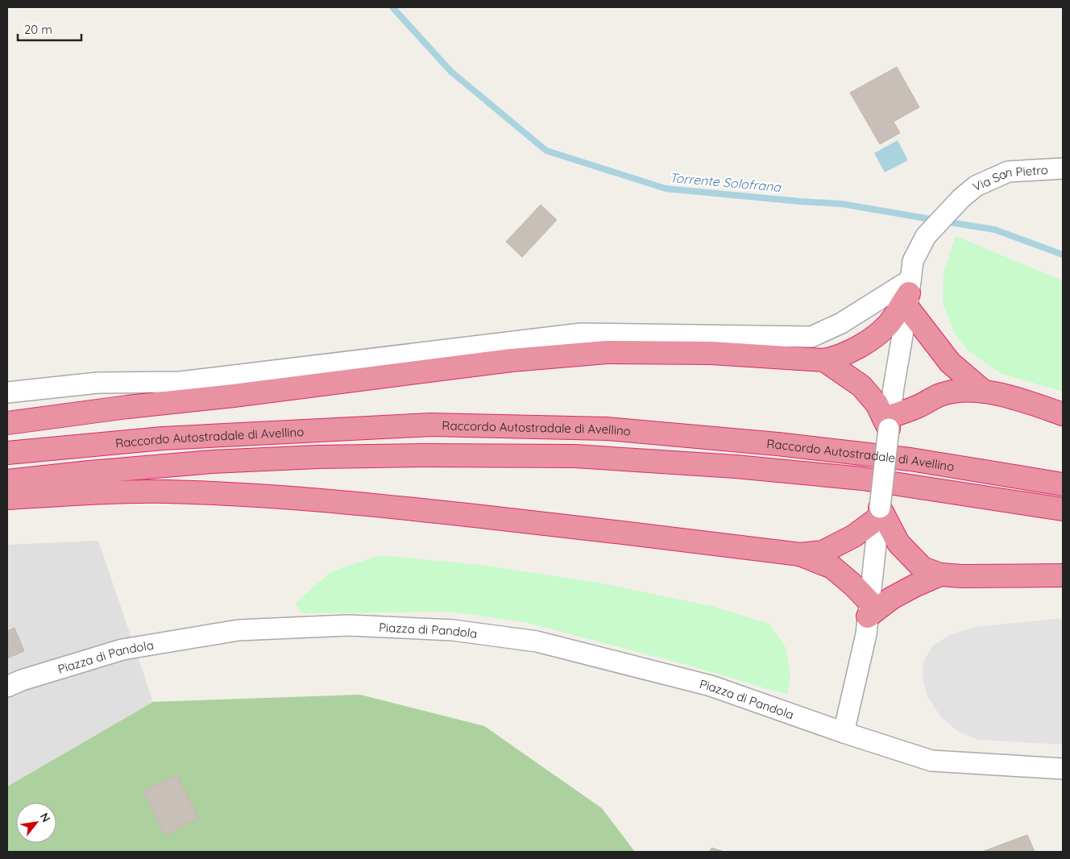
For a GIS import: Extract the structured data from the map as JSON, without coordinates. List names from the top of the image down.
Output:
{
  "streets": {
    "highway": ["Raccordo Autostradale di Avellino"],
    "street": ["Via San Pietro", "Piazza di Pandola"]
  },
  "crossings": [
    ["Via San Pietro", "Piazza di Pandola"]
  ],
  "water": ["Torrente Solofrana"],
  "scale_bar": "20 m",
  "north": "top right"
}
